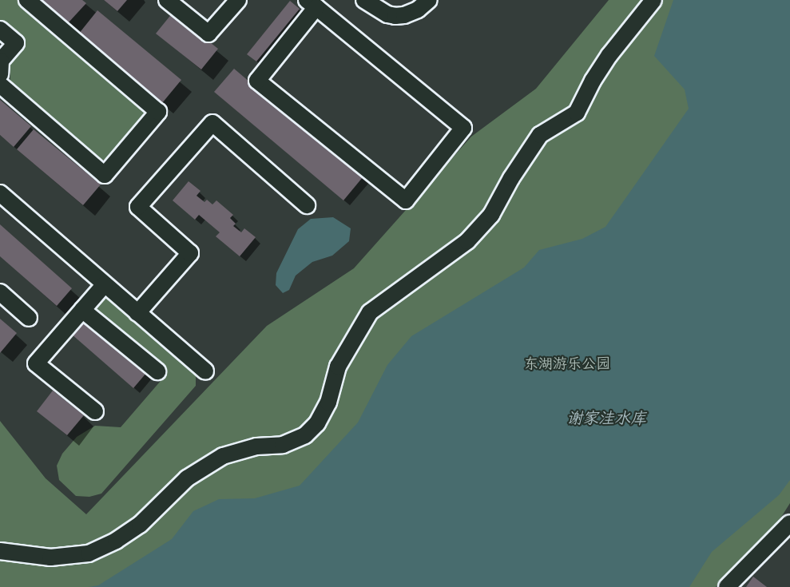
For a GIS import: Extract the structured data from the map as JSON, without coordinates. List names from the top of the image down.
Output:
{
  "water": ["谢家洼水库"],
  "parks": ["东湖游乐公园"]
}
